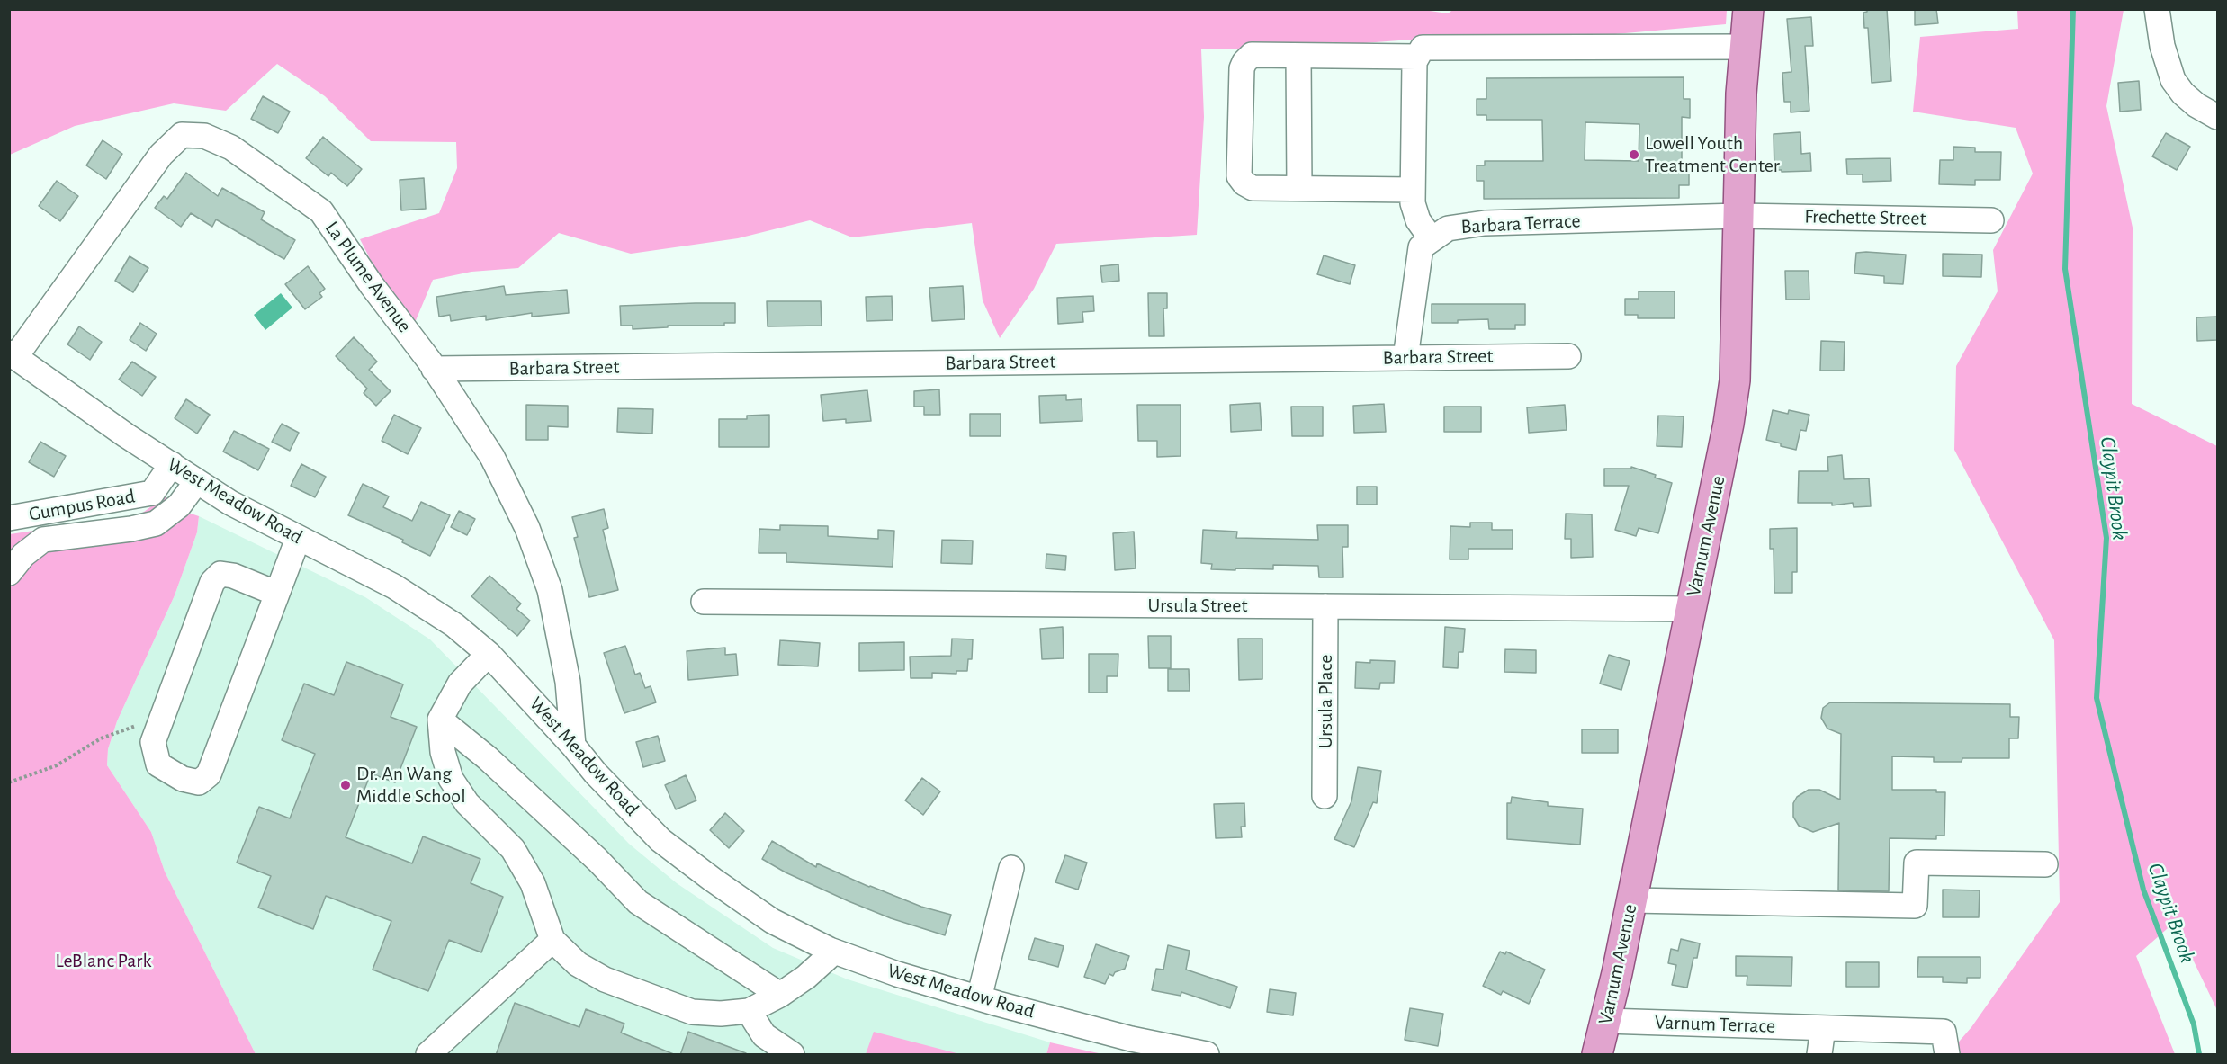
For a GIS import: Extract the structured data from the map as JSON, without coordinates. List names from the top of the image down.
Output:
{
  "streets": {
    "main road": ["Varnum Avenue"],
    "street": [
      "Frechette Street",
      "Barbara Terrace",
      "La Plume Avenue",
      "Barbara Street",
      "West Meadow Road",
      "Gumpus Road",
      "Ursula Street",
      "Ursula Place",
      "Varnum Terrace"
    ]
  },
  "crossings": [
    ["Frechette Street", "Barbara Terrace"],
    ["Frechette Street", "Varnum Avenue"],
    ["Barbara Terrace", "Barbara Street"],
    ["Barbara Terrace", "Varnum Avenue"],
    ["La Plume Avenue", "Barbara Street"],
    ["La Plume Avenue", "West Meadow Road"],
    ["West Meadow Road", "Gumpus Road"],
    ["Varnum Avenue", "Ursula Street"],
    ["Varnum Avenue", "Varnum Terrace"],
    ["Ursula Street", "Ursula Place"]
  ],
  "water": ["Claypit Brook"],
  "parks": ["LeBlanc Park"],
  "places": ["Lowell Youth Treatment Center", "Dr. An Wang Middle School"]
}
